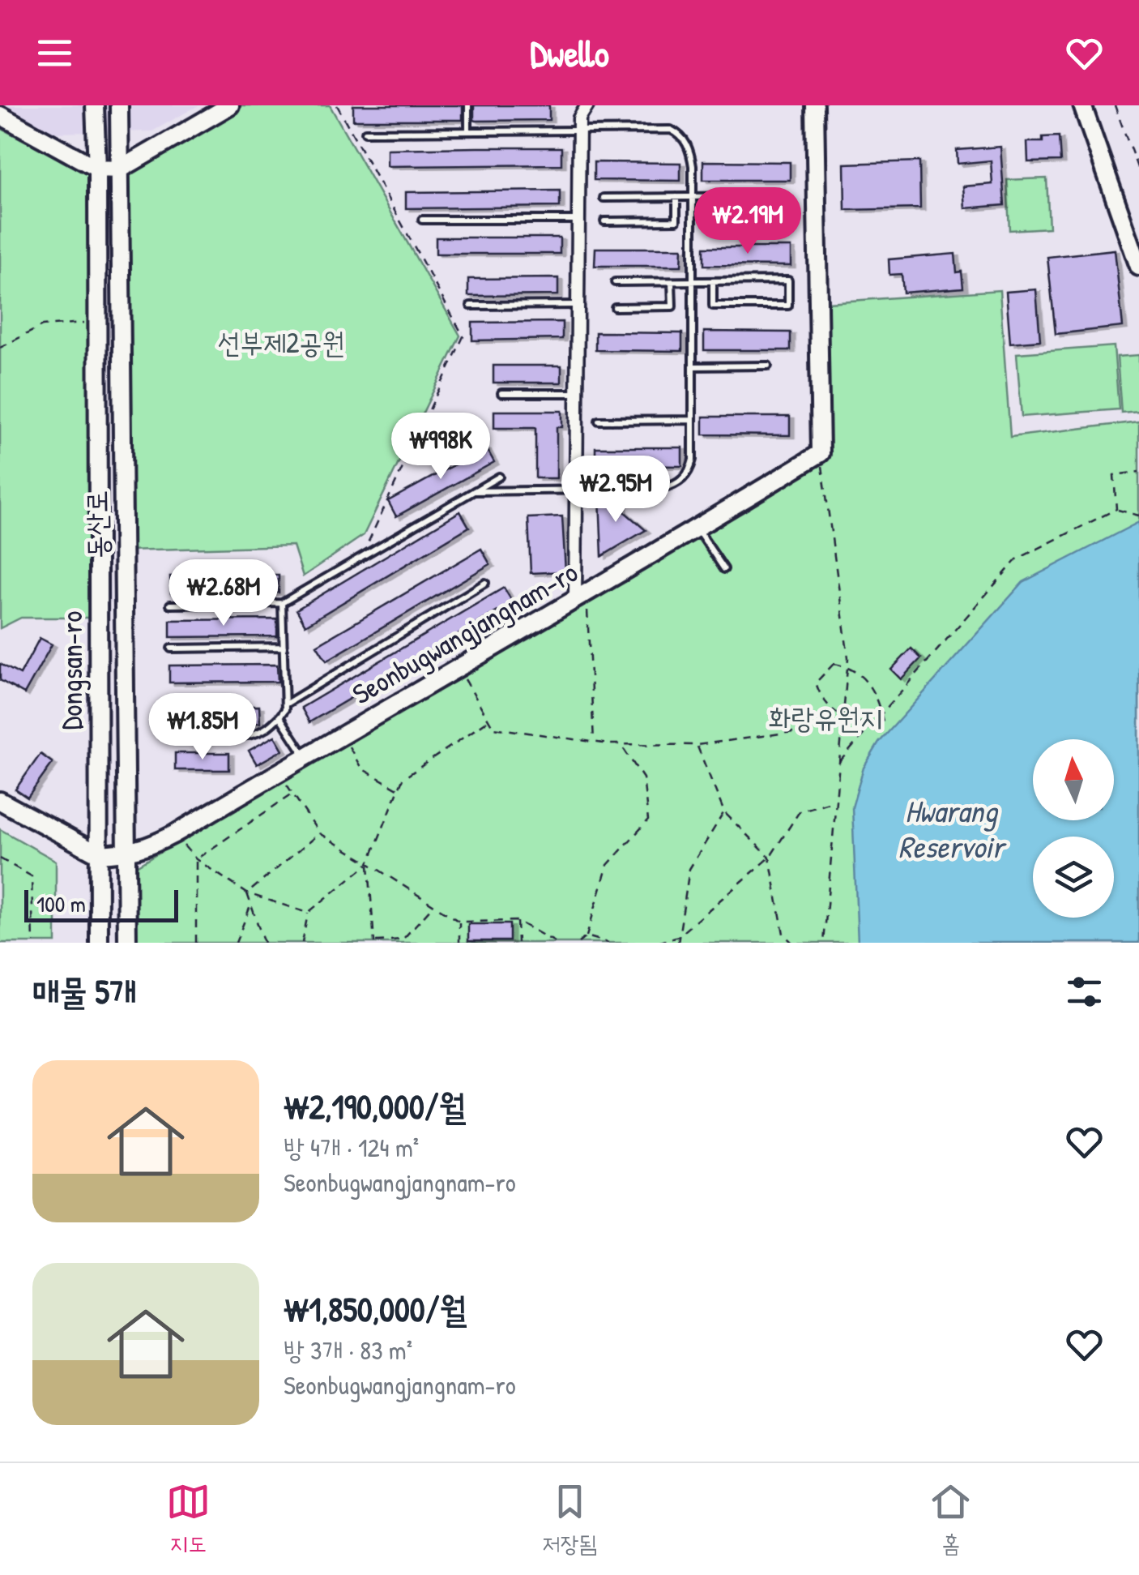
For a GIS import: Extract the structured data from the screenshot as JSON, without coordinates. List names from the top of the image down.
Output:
{
  "streets": {
    "street": ["동산로", "Seonbugwangjangnam-ro", "Dongsan-ro"]
  },
  "crossings": [
    ["동산로", "Seonbugwangjangnam-ro"],
    ["Seonbugwangjangnam-ro", "Dongsan-ro"]
  ],
  "water": ["Hwarang Reservoir"],
  "parks": ["선부제2공원", "화랑유원지"],
  "scale_bar": "100 m",
  "north": "top",
  "page": {
    "header": "Dwello",
    "price": [
      "₩2.19M",
      "₩998K",
      "₩2.95M",
      "₩2.68M",
      "₩1.85M"
    ],
    "scale": "100 m",
    "heading": "매물 5개",
    "list": [
      {
        "name": "₩2,190,000/월",
        "note": "방 4개 · 124 m² · Seonbugwangjangnam-ro"
      },
      {
        "name": "₩1,850,000/월",
        "note": "방 3개 · 83 m² · Seonbugwangjangnam-ro"
      }
    ],
    "tabs": ["지도", "저장됨", "홈"]
  }
}
